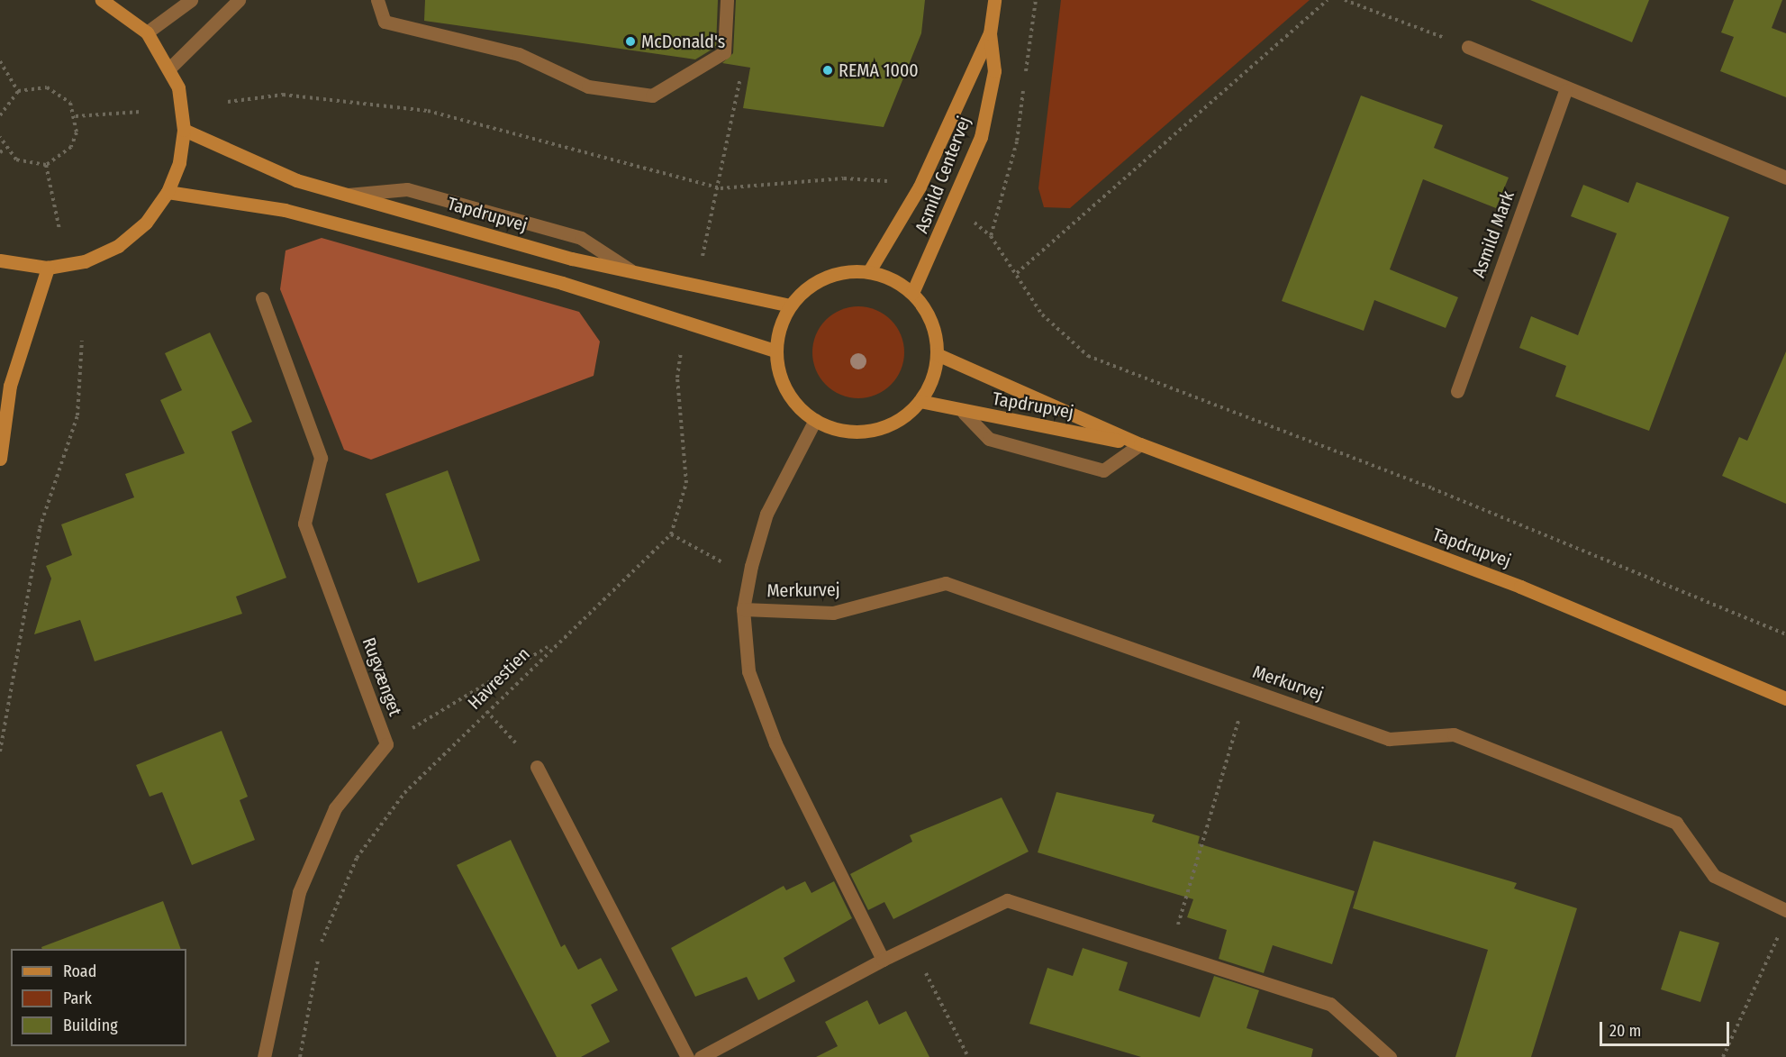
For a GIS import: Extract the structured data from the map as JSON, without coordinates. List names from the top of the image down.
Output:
{
  "streets": {
    "street": [
      "Asmild Centervej",
      "Tapdrupvej",
      "Asmild Mark",
      "Merkurvej",
      "Rugvænget"
    ],
    "path": ["Havrestien"]
  },
  "crossings": [
    ["Asmild Centervej", "Tapdrupvej"],
    ["Asmild Centervej", "Merkurvej"],
    ["Tapdrupvej", "Merkurvej"]
  ],
  "places": ["McDonald's", "REMA 1000"],
  "legend": ["Road", "Park", "Building"],
  "scale_bar": "20 m"
}
